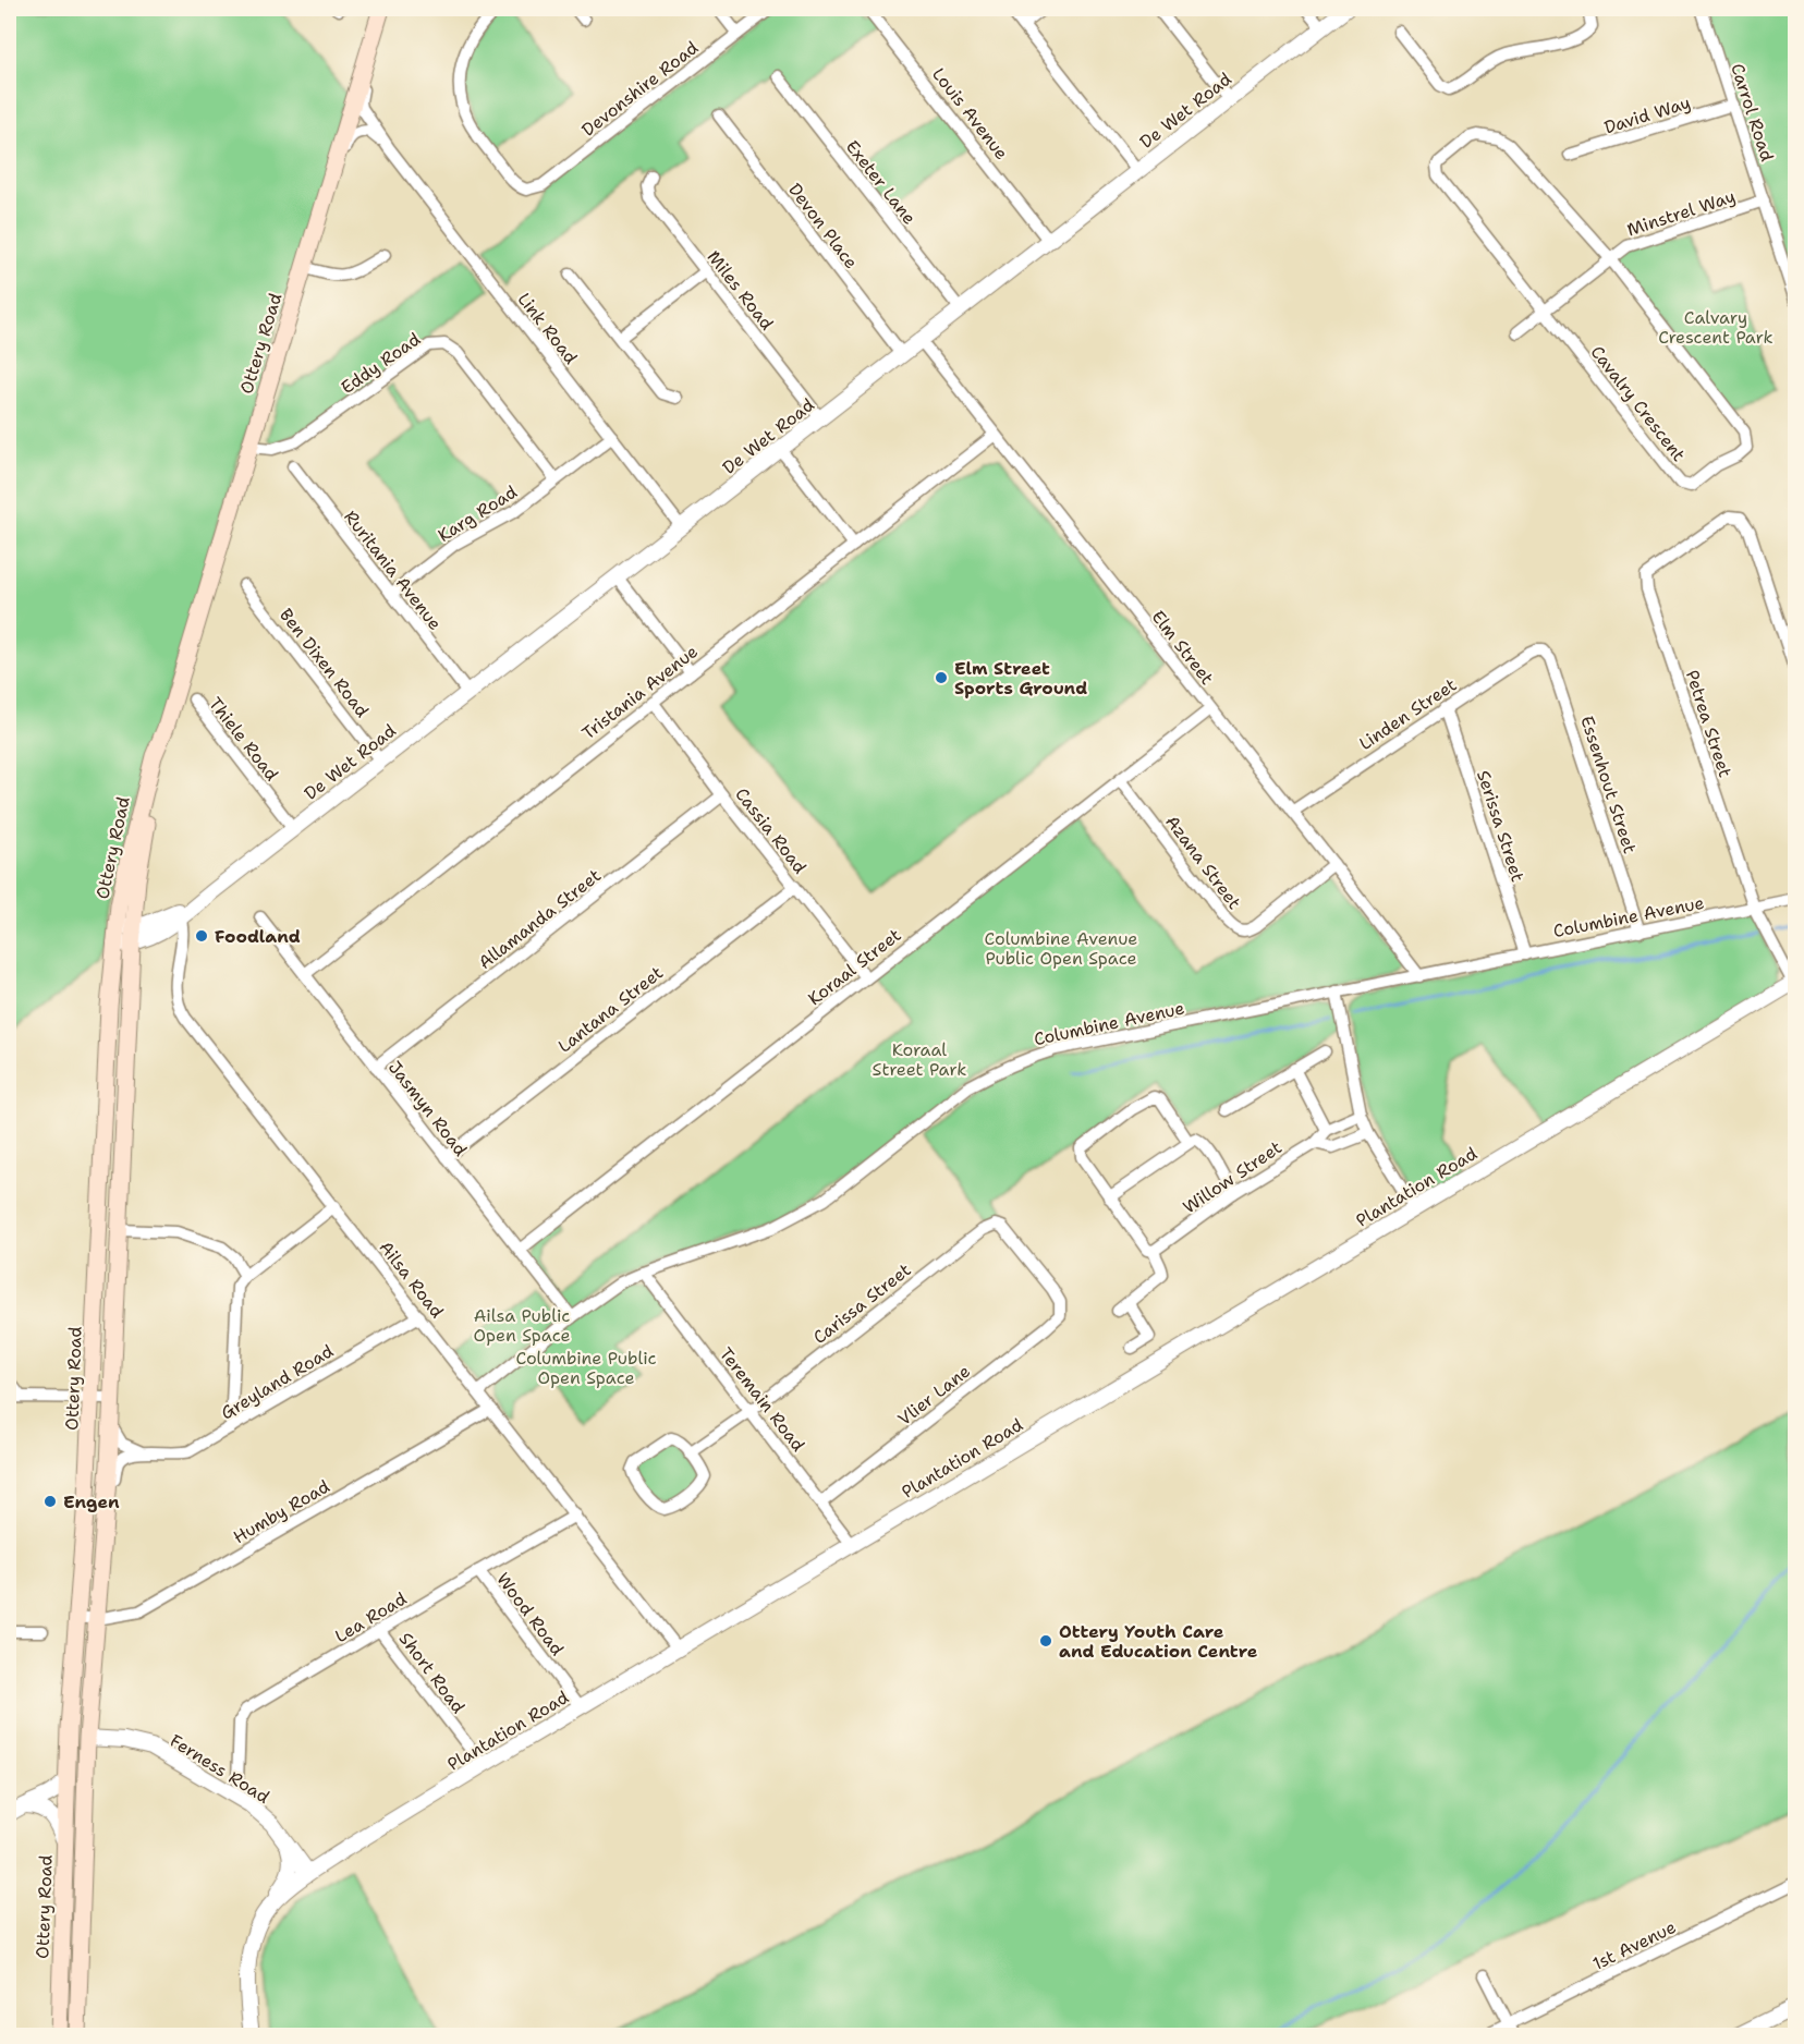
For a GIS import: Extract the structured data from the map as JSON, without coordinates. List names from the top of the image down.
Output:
{
  "streets": {
    "main road": ["Ottery Road"],
    "street": [
      "Devonshire Road",
      "De Wet Road",
      "Carrol Road",
      "Louis Avenue",
      "David Way",
      "Exeter Lane",
      "Minstrel Way",
      "Devon Place",
      "Miles Road",
      "Link Road",
      "Eddy Road",
      "Cavalry Crescent",
      "Karg Road",
      "Ruritania Avenue",
      "Elm Street",
      "Ben Dixen Road",
      "Tristania Avenue",
      "Linden Street",
      "Petrea Street",
      "Thiele Road",
      "Essenhout Street",
      "Serissa Street",
      "Cassia Road",
      "Azana Street",
      "Columbine Avenue",
      "Allamanda Street",
      "Koraal Street",
      "Lantana Street",
      "Jasmyn Road",
      "Willow Street",
      "Plantation Road",
      "Ailsa Road",
      "Carissa Street",
      "Greyland Road",
      "Vlier Lane",
      "Teremain Road",
      "Humby Road",
      "Wood Road",
      "Lea Road",
      "Short Road",
      "Ferness Road",
      "1st Avenue"
    ]
  },
  "crossings": [
    ["De Wet Road", "Louis Avenue"],
    ["De Wet Road", "Exeter Lane"],
    ["De Wet Road", "Devon Place"],
    ["De Wet Road", "Miles Road"],
    ["De Wet Road", "Link Road"],
    ["De Wet Road", "Ottery Road"],
    ["De Wet Road", "Ruritania Avenue"],
    ["De Wet Road", "Elm Street"],
    ["De Wet Road", "Ben Dixen Road"],
    ["De Wet Road", "Thiele Road"],
    ["De Wet Road", "Ailsa Road"],
    ["Carrol Road", "David Way"],
    ["Carrol Road", "Minstrel Way"],
    ["Minstrel Way", "Cavalry Crescent"],
    ["Link Road", "Ottery Road"],
    ["Link Road", "Karg Road"],
    ["Ottery Road", "Eddy Road"],
    ["Ottery Road", "Humby Road"],
    ["Ottery Road", "Ferness Road"],
    ["Eddy Road", "Karg Road"],
    ["Karg Road", "Ruritania Avenue"],
    ["Elm Street", "Tristania Avenue"],
    ["Elm Street", "Linden Street"],
    ["Elm Street", "Azana Street"],
    ["Elm Street", "Columbine Avenue"],
    ["Elm Street", "Koraal Street"],
    ["Tristania Avenue", "Cassia Road"],
    ["Tristania Avenue", "Jasmyn Road"],
    ["Linden Street", "Essenhout Street"],
    ["Linden Street", "Serissa Street"],
    ["Petrea Street", "Columbine Avenue"],
    ["Petrea Street", "Plantation Road"],
    ["Essenhout Street", "Columbine Avenue"],
    ["Serissa Street", "Columbine Avenue"],
    ["Cassia Road", "Allamanda Street"],
    ["Cassia Road", "Koraal Street"],
    ["Cassia Road", "Lantana Street"],
    ["Azana Street", "Koraal Street"],
    ["Columbine Avenue", "Jasmyn Road"],
    ["Columbine Avenue", "Ailsa Road"],
    ["Columbine Avenue", "Teremain Road"],
    ["Allamanda Street", "Jasmyn Road"],
    ["Koraal Street", "Jasmyn Road"],
    ["Lantana Street", "Jasmyn Road"],
    ["Plantation Road", "Ailsa Road"],
    ["Plantation Road", "Teremain Road"],
    ["Plantation Road", "Wood Road"],
    ["Plantation Road", "Short Road"],
    ["Plantation Road", "Ferness Road"],
    ["Ailsa Road", "Greyland Road"],
    ["Ailsa Road", "Humby Road"],
    ["Ailsa Road", "Lea Road"],
    ["Carissa Street", "Vlier Lane"],
    ["Carissa Street", "Teremain Road"],
    ["Vlier Lane", "Teremain Road"],
    ["Wood Road", "Lea Road"],
    ["Lea Road", "Short Road"]
  ],
  "parks": [
    "Calvary Crescent Park",
    "Columbine Avenue Public Open Space",
    "Koraal Street Park",
    "Ailsa Public Open Space",
    "Columbine Public Open Space"
  ],
  "places": [
    "Elm Street Sports Ground",
    "Foodland",
    "Engen",
    "Ottery Youth Care and Education Centre"
  ]
}
